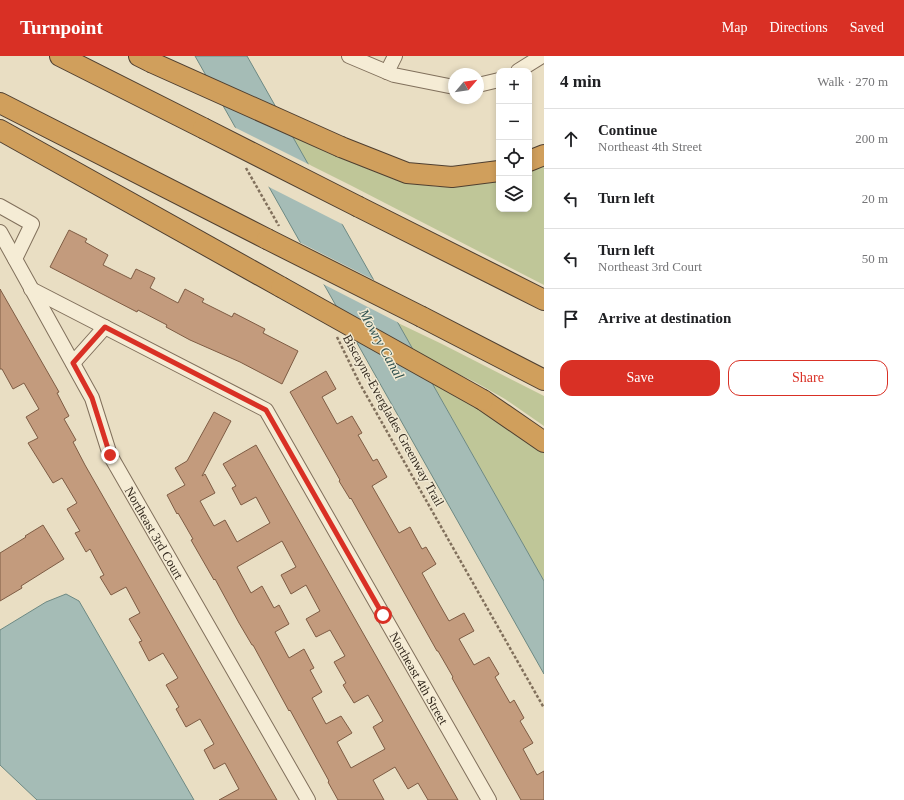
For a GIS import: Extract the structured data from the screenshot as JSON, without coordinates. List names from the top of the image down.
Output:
{
  "streets": {
    "street": ["Northeast 3rd Court", "Northeast 4th Street"],
    "path": ["Biscayne-Everglades Greenway Trail"]
  },
  "crossings": [
    ["Northeast 3rd Court", "Northeast 4th Street"]
  ],
  "water": ["Mowry Canal"],
  "north": "top right",
  "page": {
    "header": "Turnpoint",
    "nav": ["Map", "Directions", "Saved"],
    "heading": ["4 min", "Walk · 270 m"],
    "map_buttons": ["+", "−"],
    "list": [
      ["Continue", "Northeast 4th Street", "200 m"],
      ["Turn left", "20 m"],
      ["Turn left", "Northeast 3rd Court", "50 m"],
      "Arrive at destination"
    ],
    "buttons": ["Save", "Share"]
  }
}
